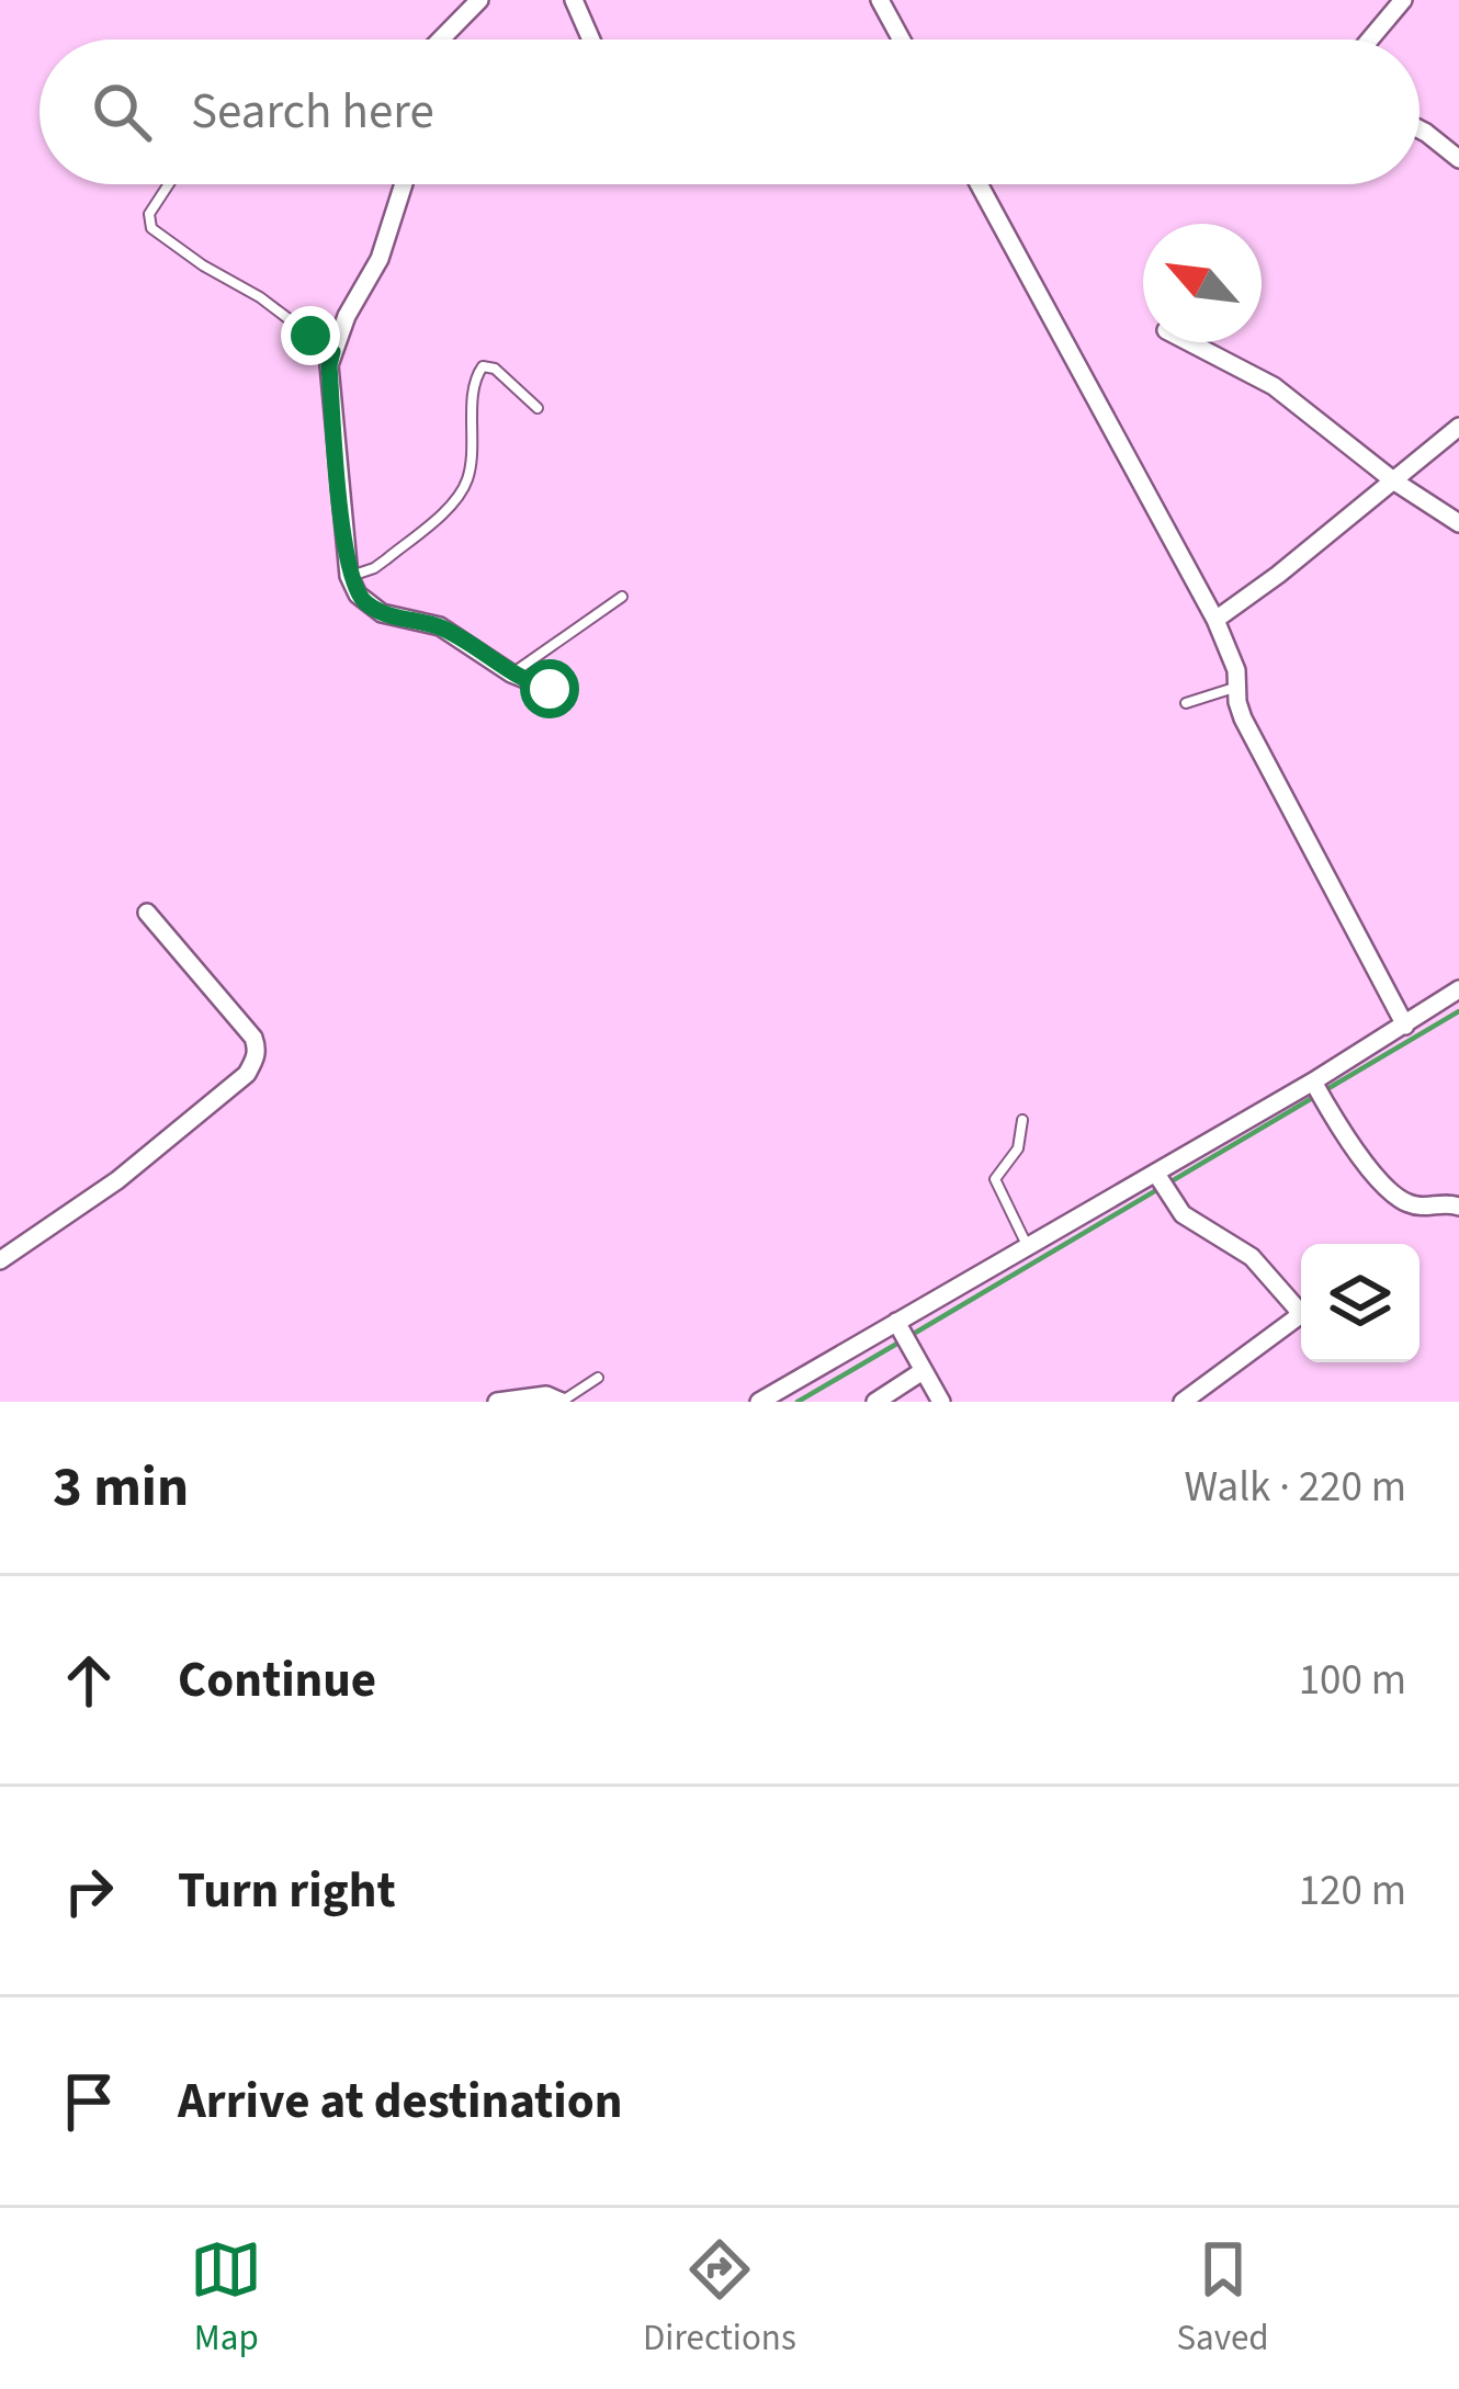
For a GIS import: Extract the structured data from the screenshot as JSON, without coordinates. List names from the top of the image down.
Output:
{
  "north": "top left",
  "page": {
    "search": "Search here",
    "heading": ["3 min", "Walk · 220 m"],
    "list": [
      ["Continue", "100 m"],
      ["Turn right", "120 m"],
      "Arrive at destination"
    ],
    "nav": ["Map", "Directions", "Saved"]
  }
}
